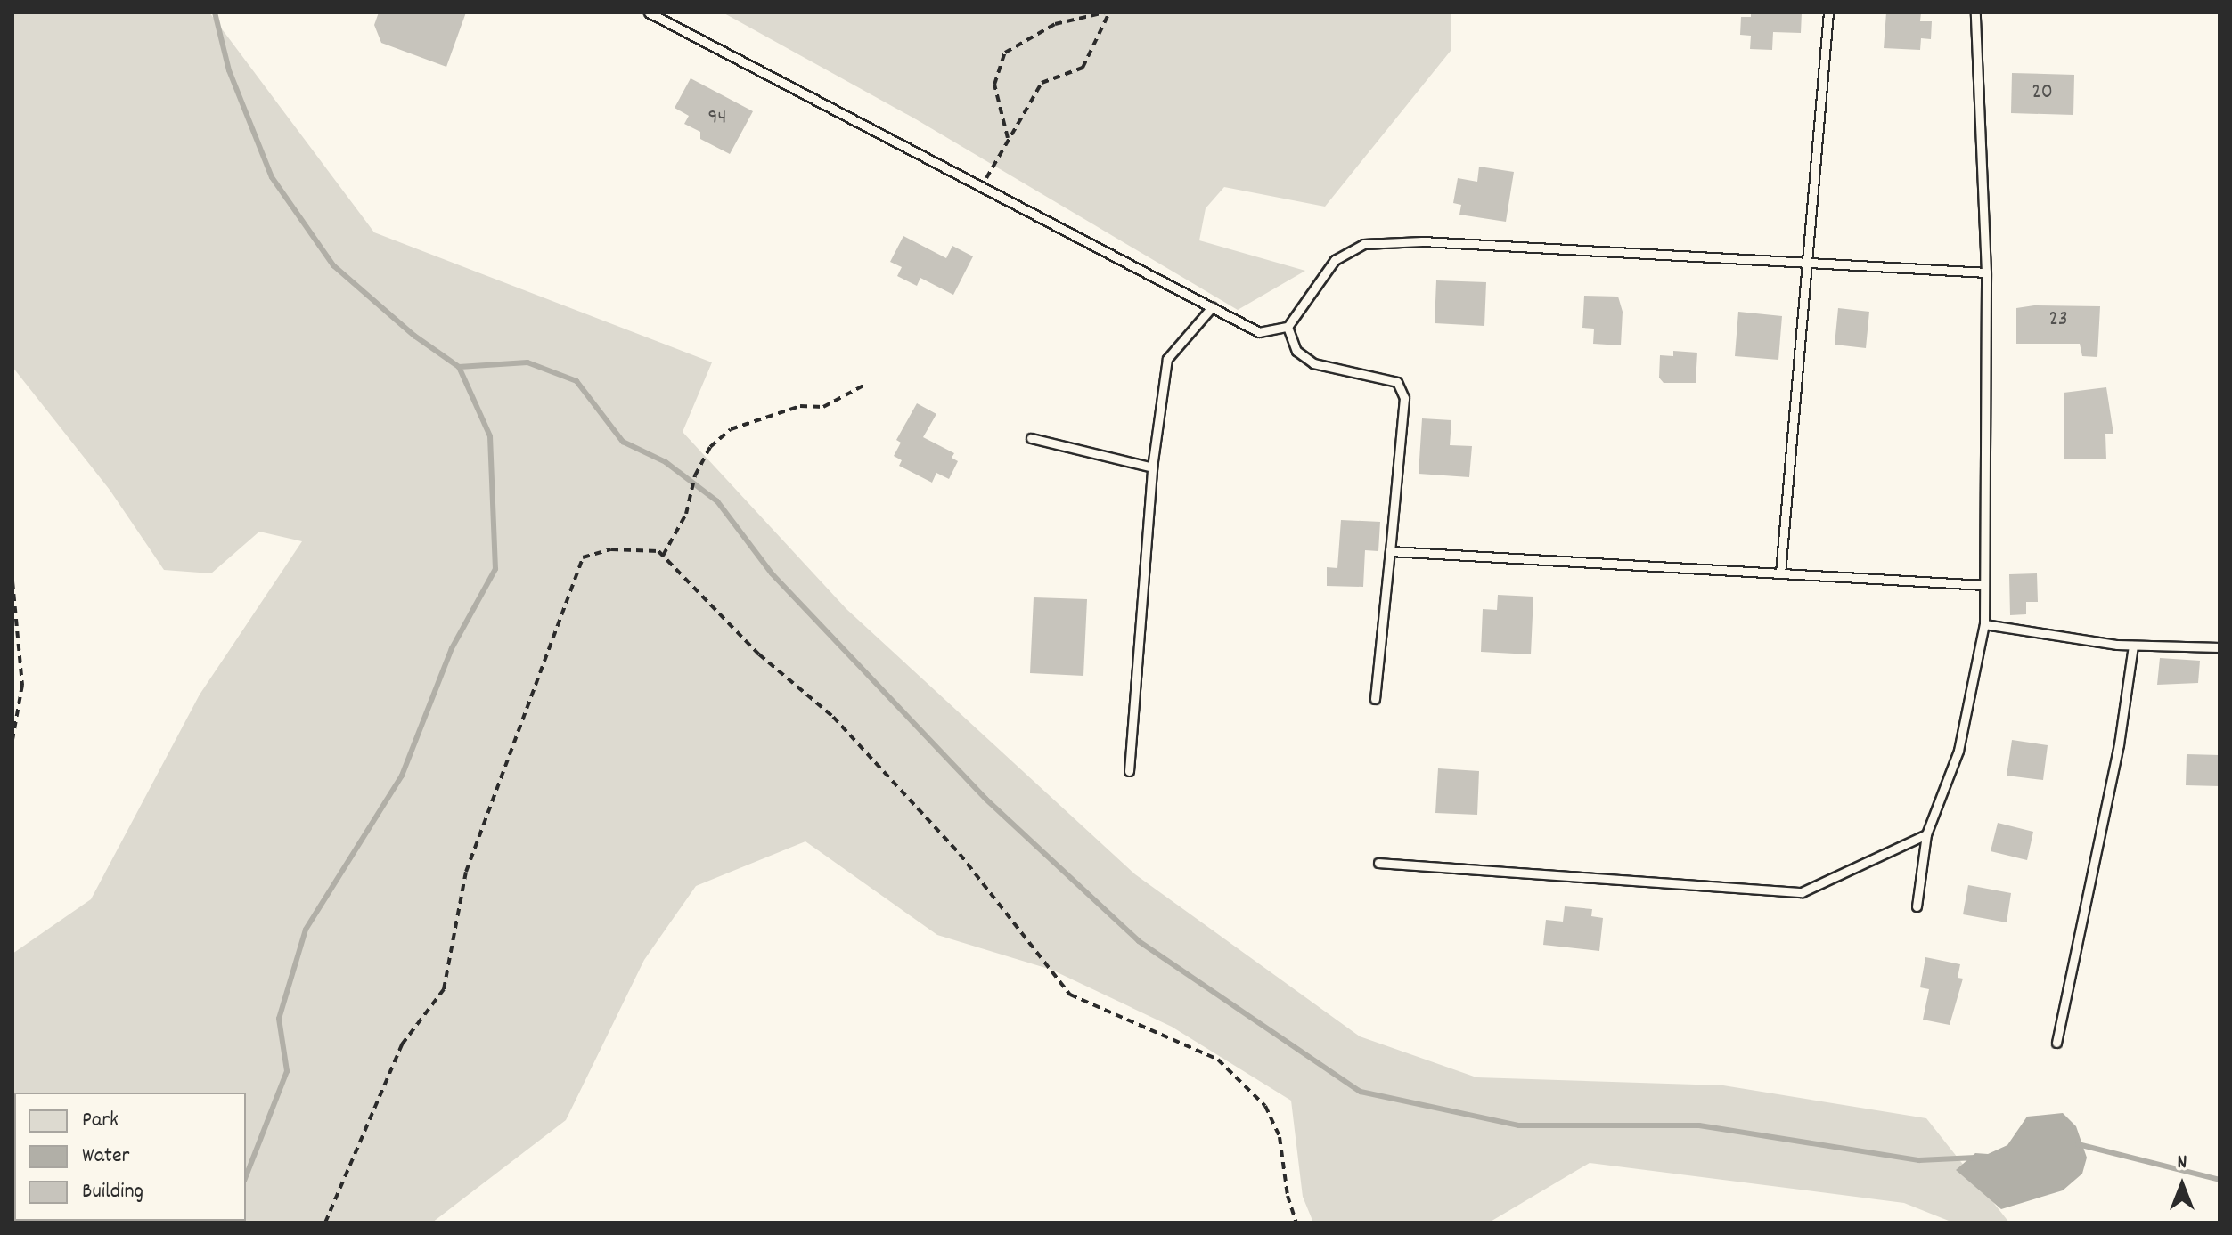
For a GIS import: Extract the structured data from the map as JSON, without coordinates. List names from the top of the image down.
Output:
{
  "house_numbers": ["20", "94", "23"],
  "legend": ["Park", "Water", "Building"],
  "north": "top"
}
